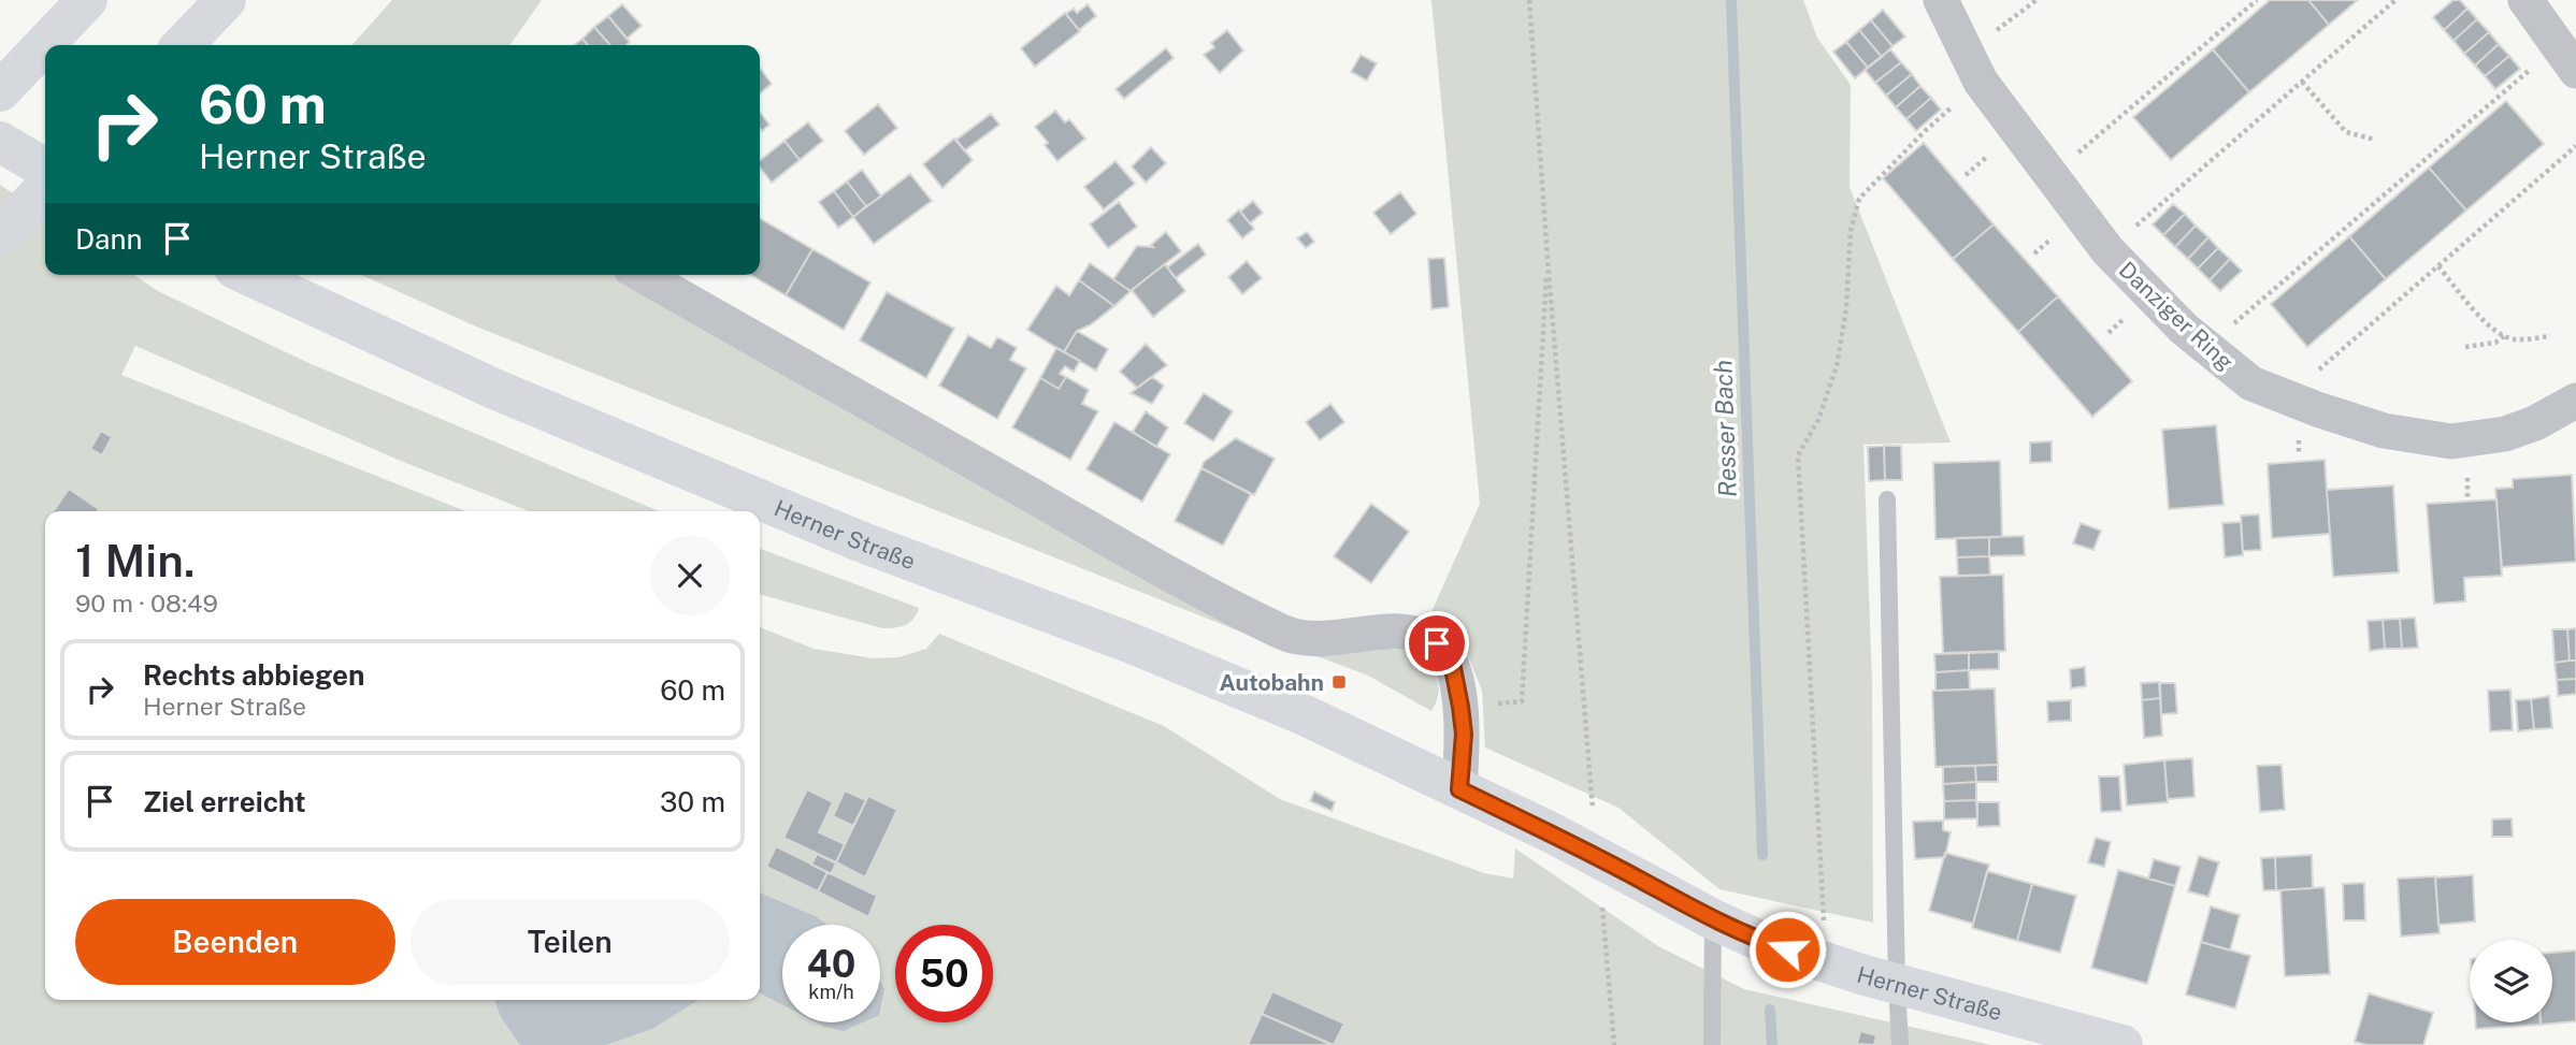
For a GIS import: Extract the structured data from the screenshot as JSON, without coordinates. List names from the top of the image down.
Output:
{
  "streets": {
    "main road": ["Herner Straße"],
    "street": ["Danziger Ring"]
  },
  "water": ["Resser Bach"],
  "places": {
    "transit": ["Autobahn"]
  },
  "page": {
    "turn": ["60 m", "Herner Straße"],
    "then": "Dann",
    "heading": ["1 Min.", "90 m · 08:49"],
    "list": [
      {
        "name": "Rechts abbiegen",
        "note": "Herner Straße",
        "value": "60 m"
      },
      {
        "name": "Ziel erreicht",
        "value": "30 m"
      }
    ],
    "buttons": ["Beenden", "Teilen"],
    "speed": "40 km/h",
    "limit": "50"
  }
}
